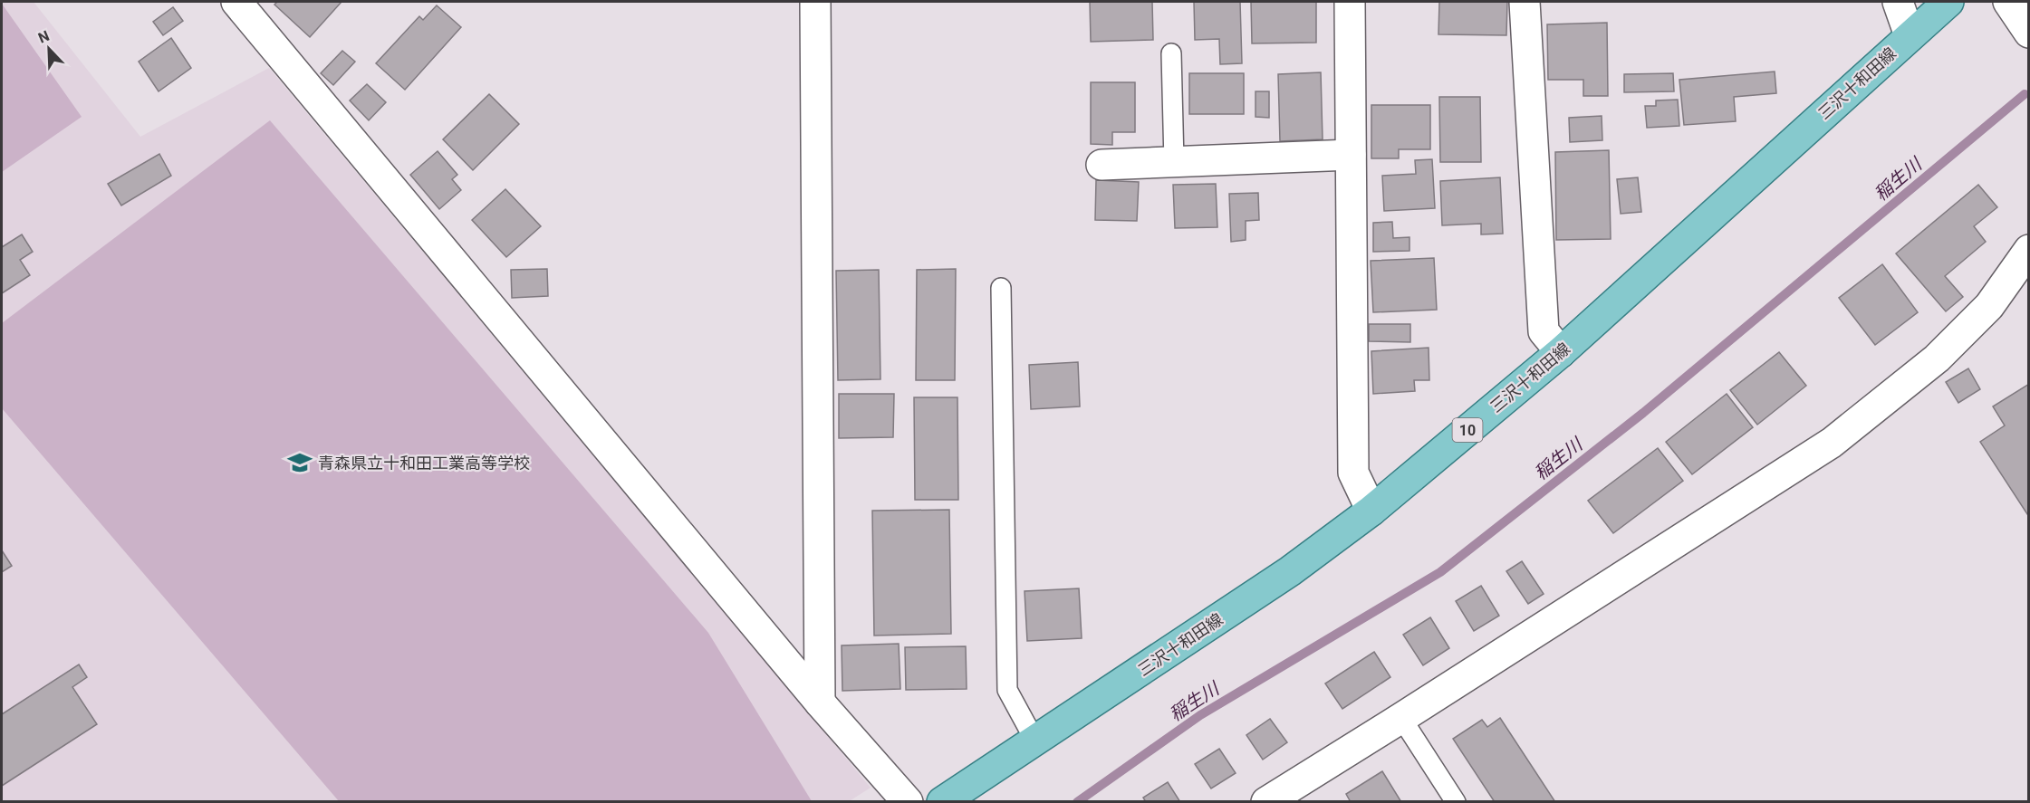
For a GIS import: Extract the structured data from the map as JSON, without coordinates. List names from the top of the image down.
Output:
{
  "streets": {
    "main road": ["三沢十和田線", "10"]
  },
  "water": ["稲生川"],
  "places": {
    "school or university": ["青森県立十和田工業高等学校"]
  },
  "north": "top left"
}
